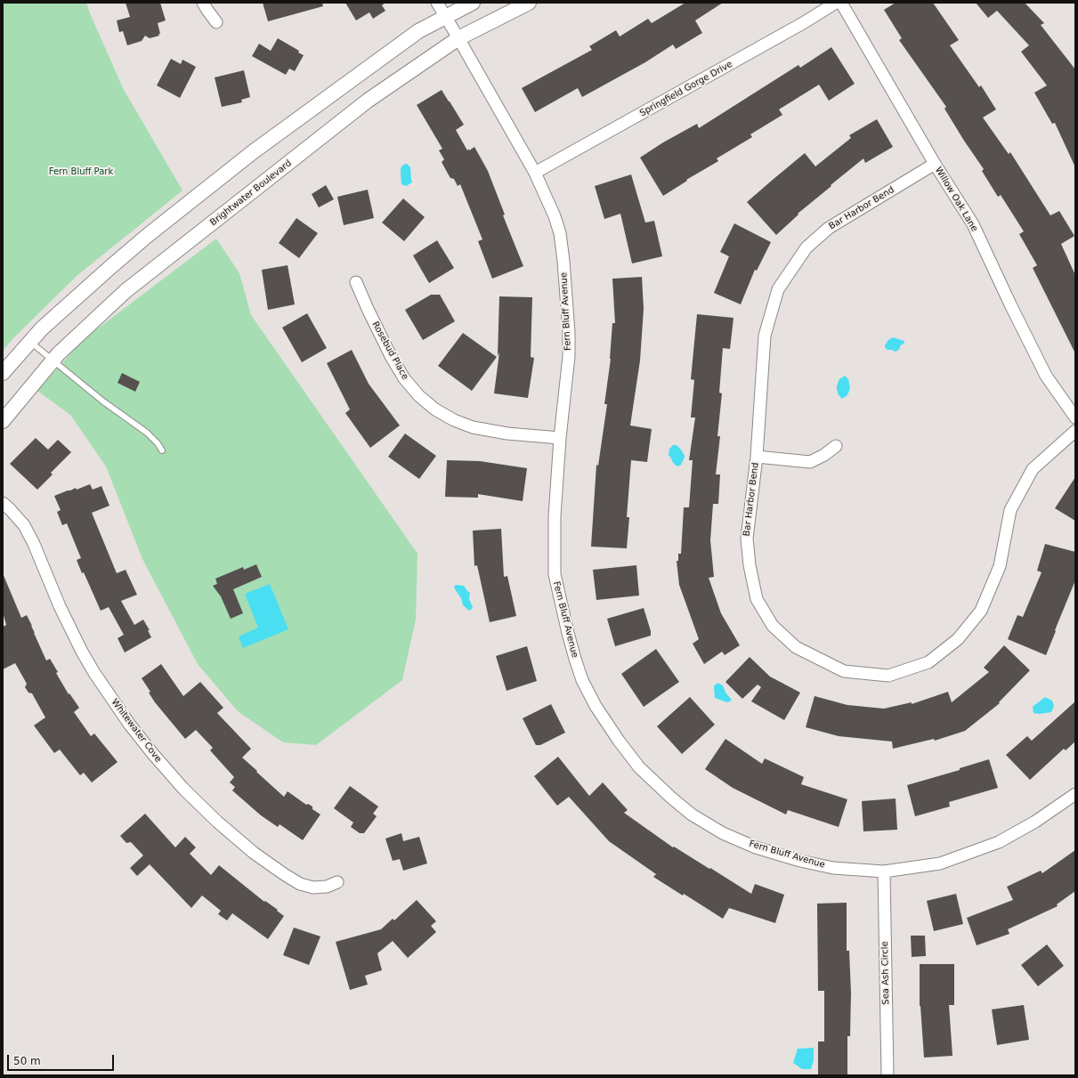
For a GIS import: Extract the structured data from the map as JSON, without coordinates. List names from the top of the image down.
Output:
{
  "streets": {
    "street": [
      "Springfield Gorge Drive",
      "Brightwater Boulevard",
      "Willow Oak Lane",
      "Bar Harbor Bend",
      "Fern Bluff Avenue",
      "Rosebud Place",
      "Whitewater Cove",
      "Sea Ash Circle"
    ]
  },
  "crossings": [
    ["Springfield Gorge Drive", "Fern Bluff Avenue"],
    ["Brightwater Boulevard", "Fern Bluff Avenue"],
    ["Willow Oak Lane", "Bar Harbor Bend"],
    ["Fern Bluff Avenue", "Rosebud Place"],
    ["Fern Bluff Avenue", "Sea Ash Circle"]
  ],
  "parks": ["Fern Bluff Park"],
  "scale_bar": "50 m"
}
